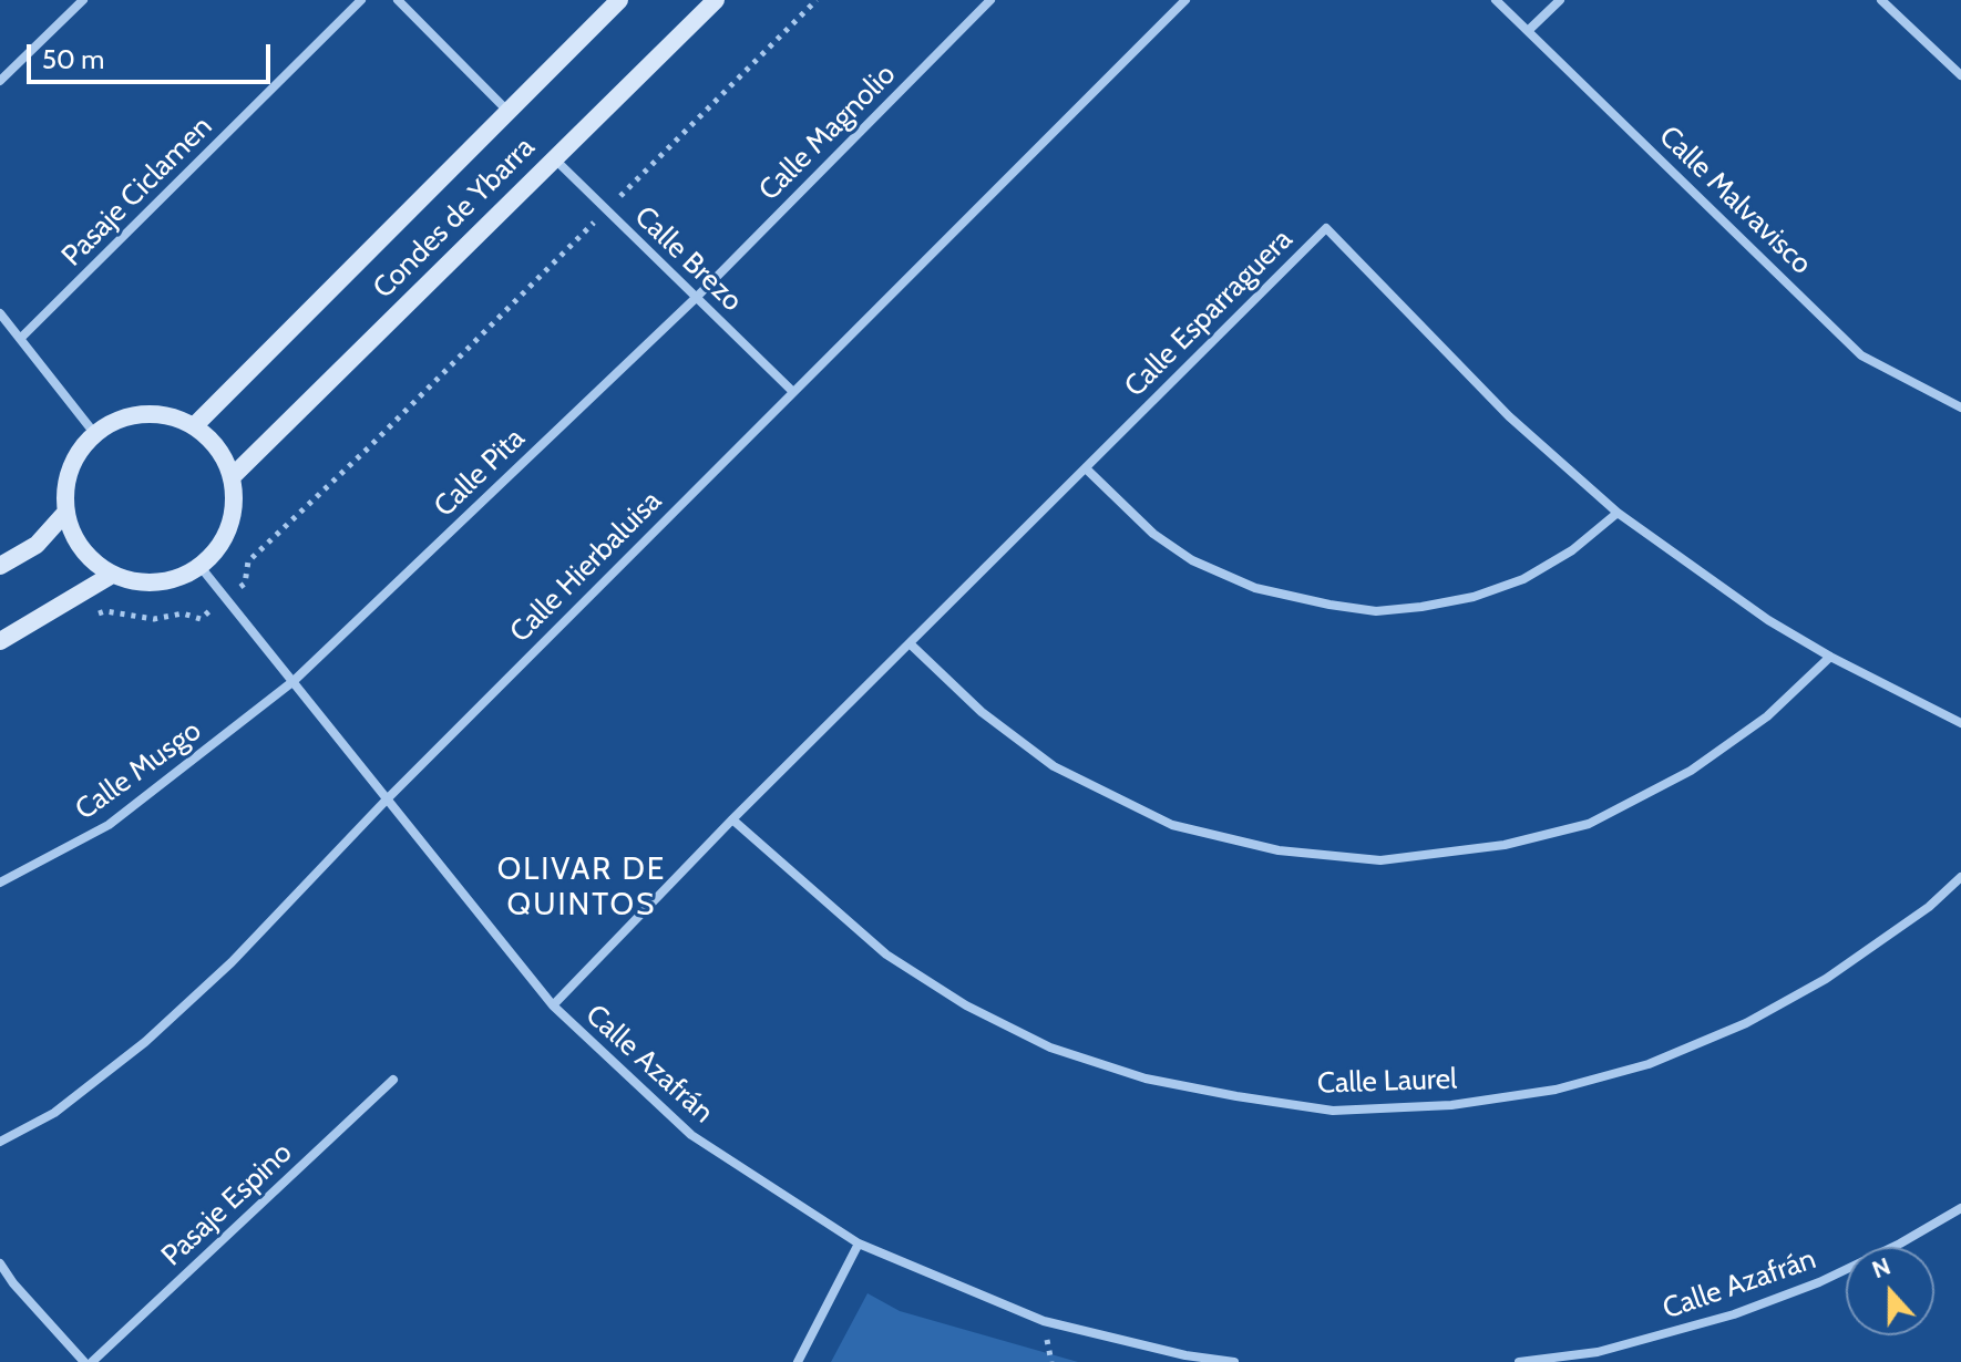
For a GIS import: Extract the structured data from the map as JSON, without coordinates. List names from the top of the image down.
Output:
{
  "streets": {
    "main road": ["Condes de Ybarra"],
    "street": [
      "Calle Magnolio",
      "Pasaje Ciclamen",
      "Calle Malvavisco",
      "Calle Brezo",
      "Calle Esparraguera",
      "Calle Pita",
      "Calle Hierbaluisa",
      "Calle Musgo",
      "Calle Azafrán",
      "Calle Laurel",
      "Pasaje Espino"
    ]
  },
  "crossings": [
    ["Calle Magnolio", "Calle Brezo"],
    ["Calle Magnolio", "Calle Pita"],
    ["Condes de Ybarra", "Calle Brezo"],
    ["Condes de Ybarra", "Calle Azafrán"],
    ["Calle Brezo", "Calle Pita"],
    ["Calle Brezo", "Calle Hierbaluisa"],
    ["Calle Esparraguera", "Calle Azafrán"],
    ["Calle Esparraguera", "Calle Laurel"],
    ["Calle Pita", "Calle Musgo"],
    ["Calle Pita", "Calle Azafrán"],
    ["Calle Hierbaluisa", "Calle Azafrán"],
    ["Calle Musgo", "Calle Azafrán"]
  ],
  "districts": ["OLIVAR DE QUINTOS"],
  "scale_bar": "50 m",
  "north": "top"
}
